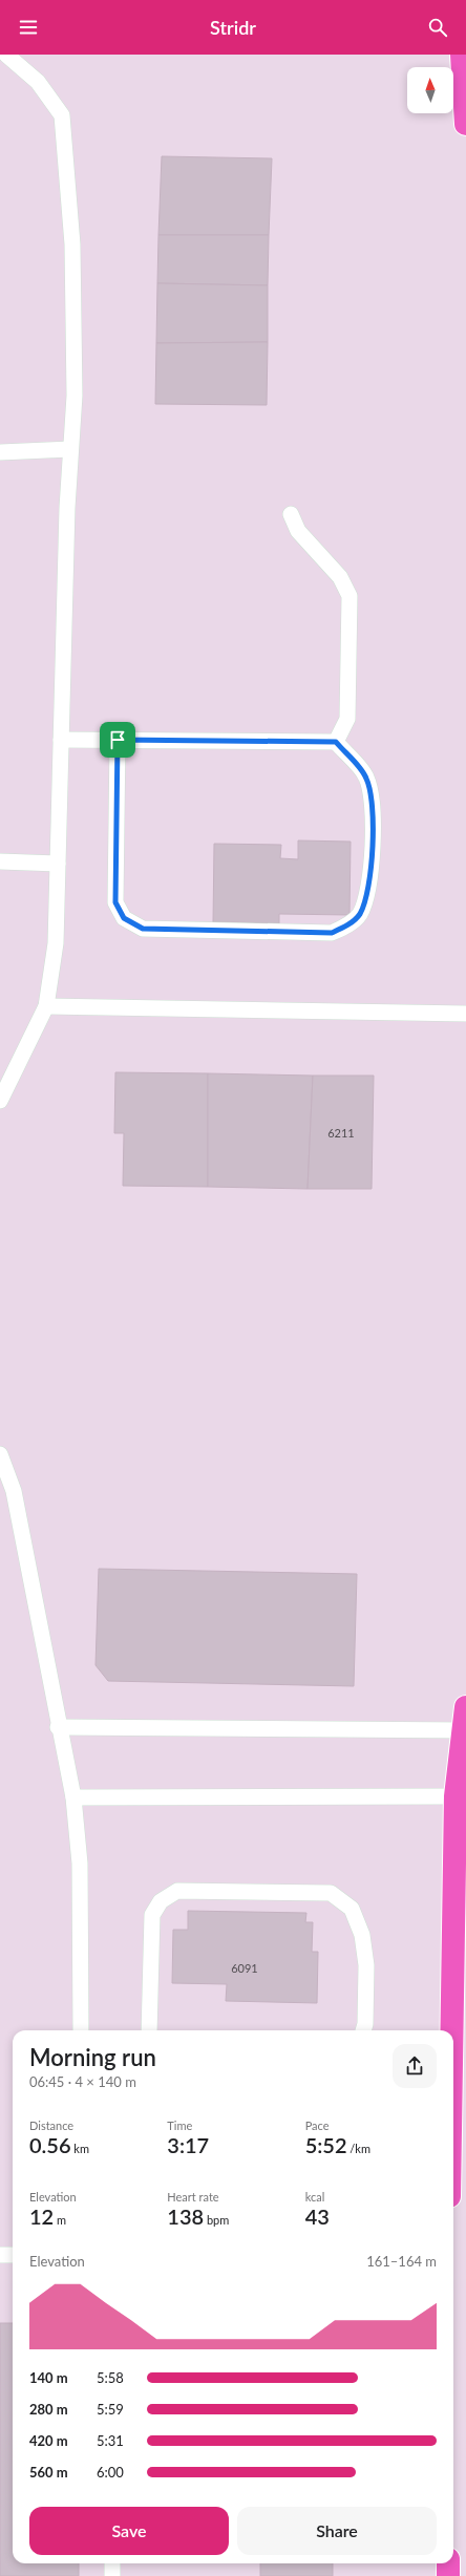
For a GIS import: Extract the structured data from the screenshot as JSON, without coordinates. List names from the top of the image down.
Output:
{
  "house_numbers": ["6211", "6091"],
  "north": "top",
  "page": {
    "header": "Stridr",
    "heading": ["Morning run", "06:45 · 4 × 140 m"],
    "stats": [
      ["Distance", "0.56 km"],
      ["Time", "3:17"],
      ["Pace", "5:52 /km"],
      ["Elevation", "12 m"],
      ["Heart rate", "138 bpm"],
      ["kcal", "43"]
    ],
    "chart": ["Elevation", "161–164 m"],
    "list": [
      {
        "name": "140 m",
        "note": "5:58"
      },
      {
        "name": "280 m",
        "note": "5:59"
      },
      {
        "name": "420 m",
        "note": "5:31"
      },
      {
        "name": "560 m",
        "note": "6:00"
      }
    ],
    "buttons": ["Save", "Share"]
  }
}
